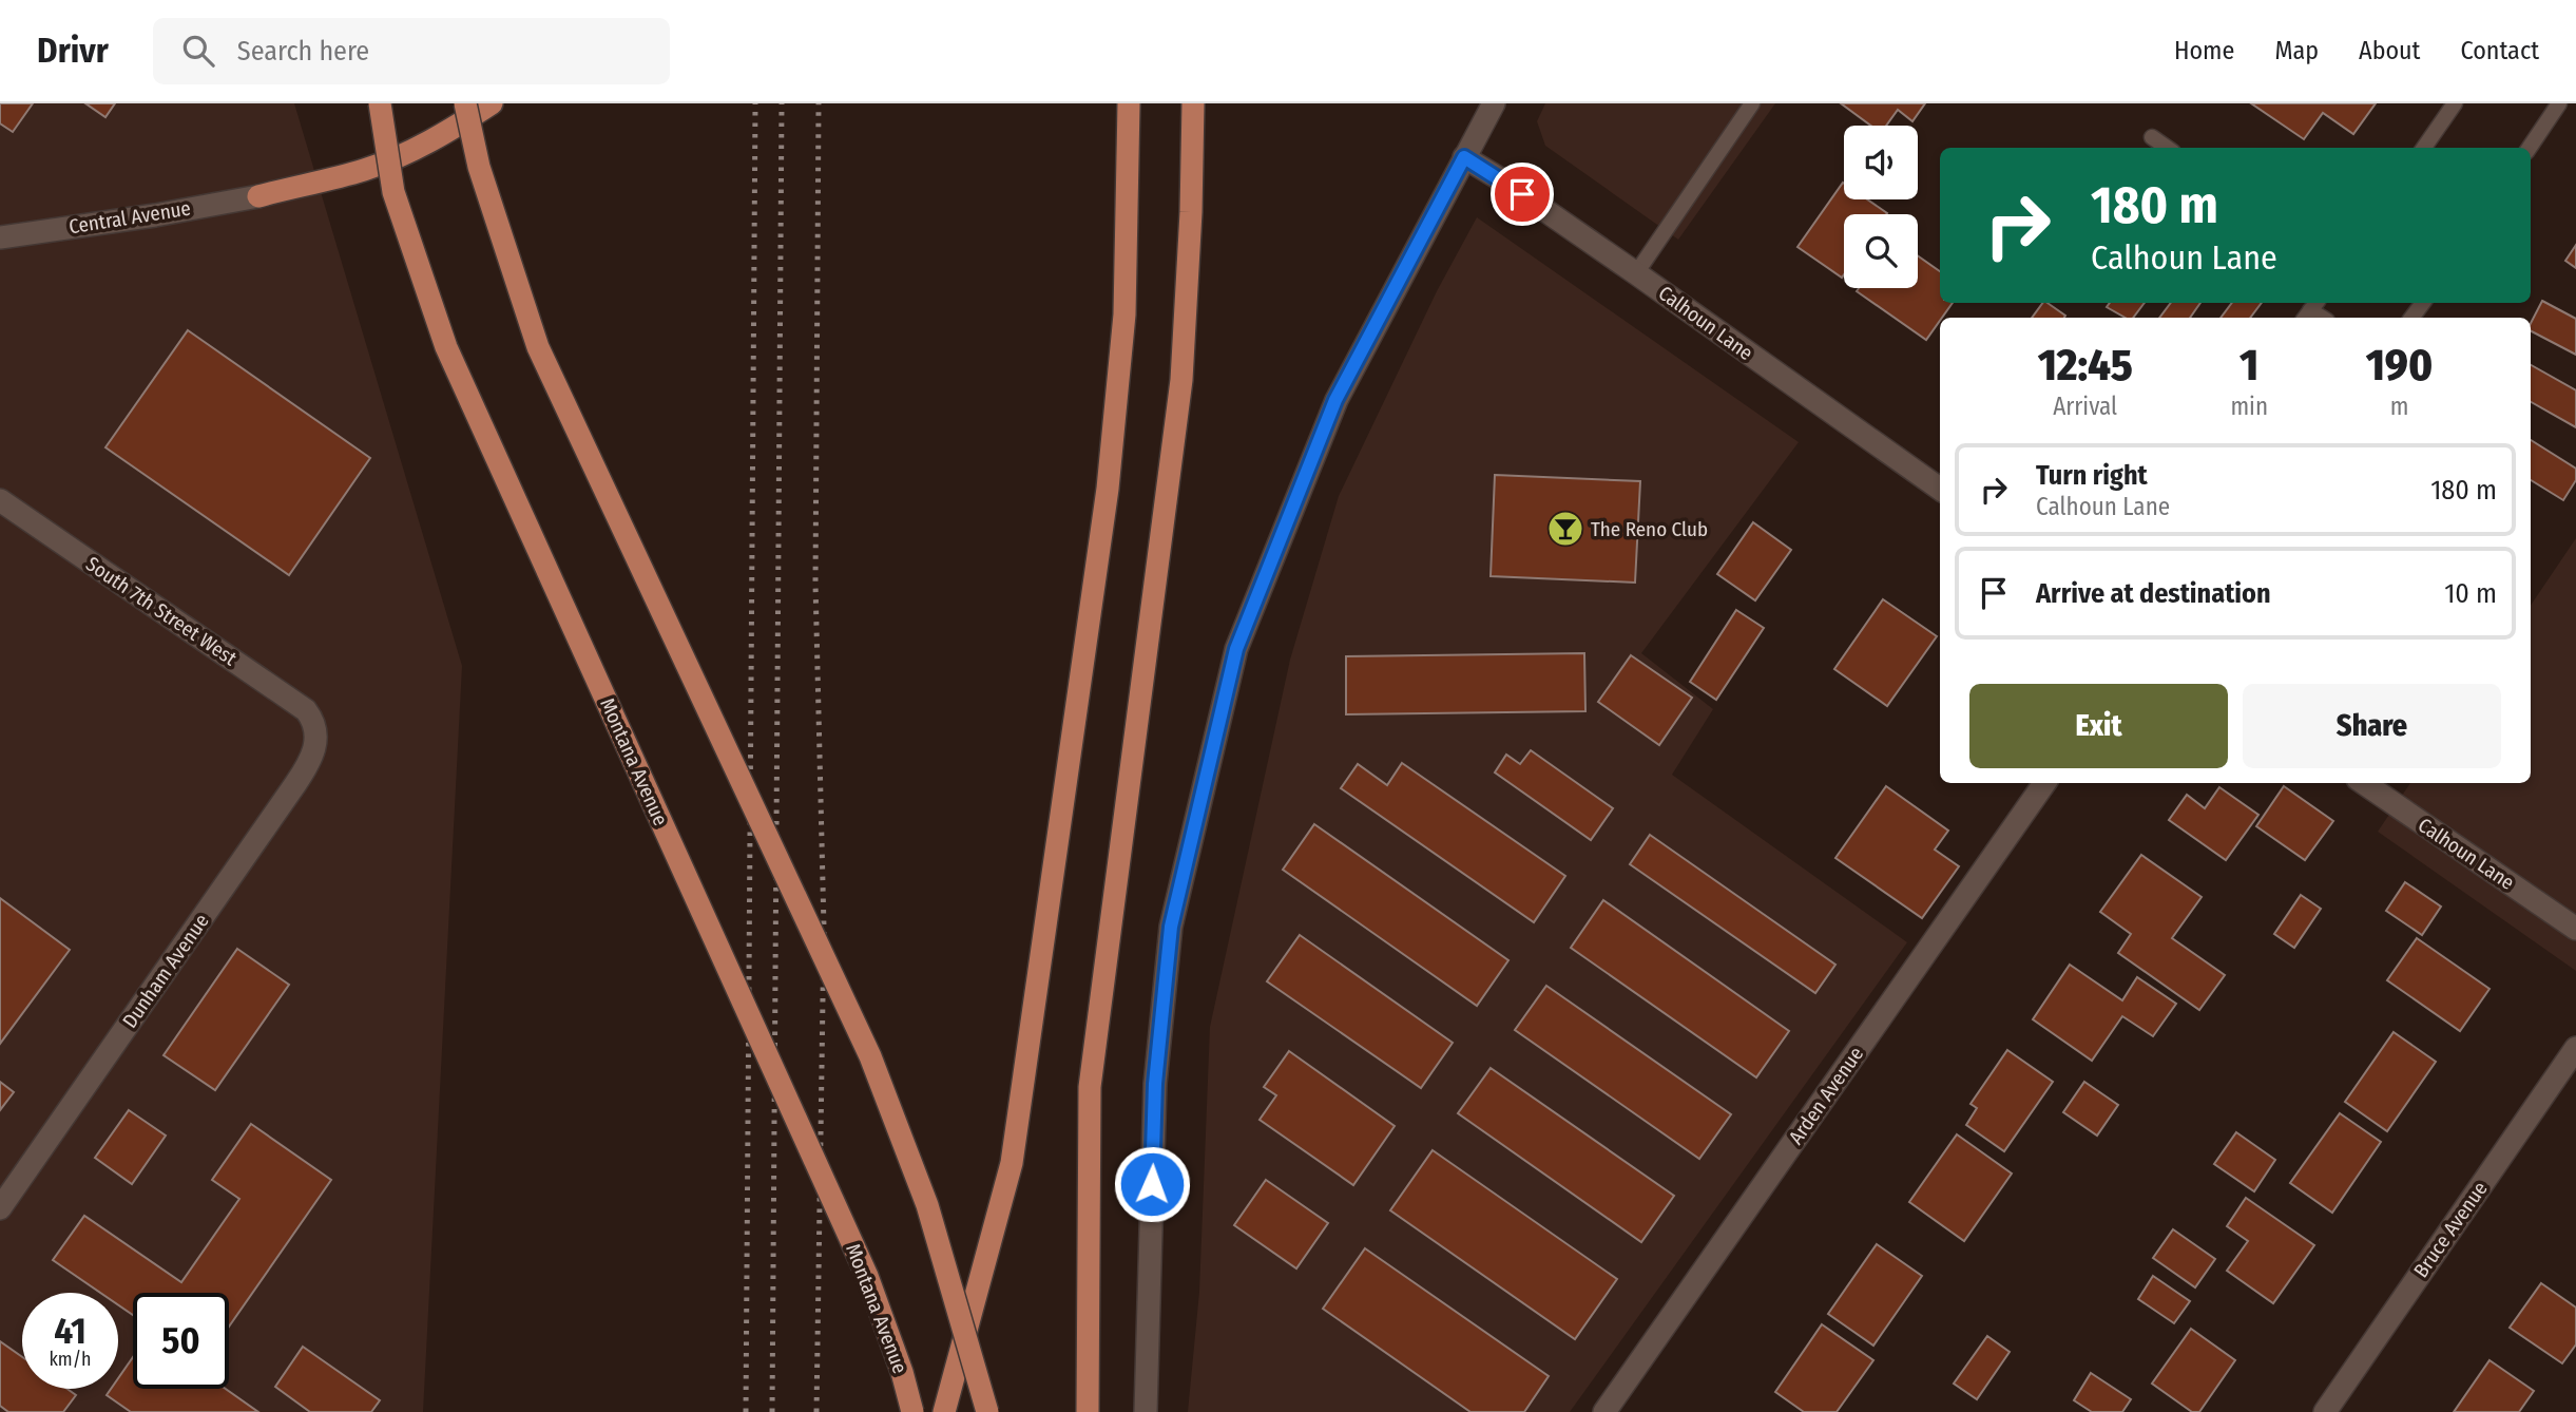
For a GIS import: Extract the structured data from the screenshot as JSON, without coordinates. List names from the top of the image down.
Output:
{
  "streets": {
    "main road": ["Montana Avenue"],
    "street": [
      "Central Avenue",
      "Calhoun Lane",
      "South 7th Street West",
      "Dunham Avenue",
      "Arden Avenue",
      "Bruce Avenue"
    ]
  },
  "crossings": [
    ["South 7th Street West", "Dunham Avenue"]
  ],
  "places": {
    "bar": ["The Reno Club"]
  },
  "page": {
    "header": "Drivr",
    "search": "Search here",
    "nav": [
      "Home",
      "Map",
      "About",
      "Contact"
    ],
    "turn": ["180 m", "Calhoun Lane"],
    "eta": [
      "12:45",
      "Arrival",
      "1",
      "min",
      "190",
      "m"
    ],
    "list": [
      {
        "name": "Turn right",
        "note": "Calhoun Lane",
        "value": "180 m"
      },
      {
        "name": "Arrive at destination",
        "value": "10 m"
      }
    ],
    "buttons": ["Exit", "Share"],
    "speed": "41 km/h",
    "limit": "50"
  }
}
